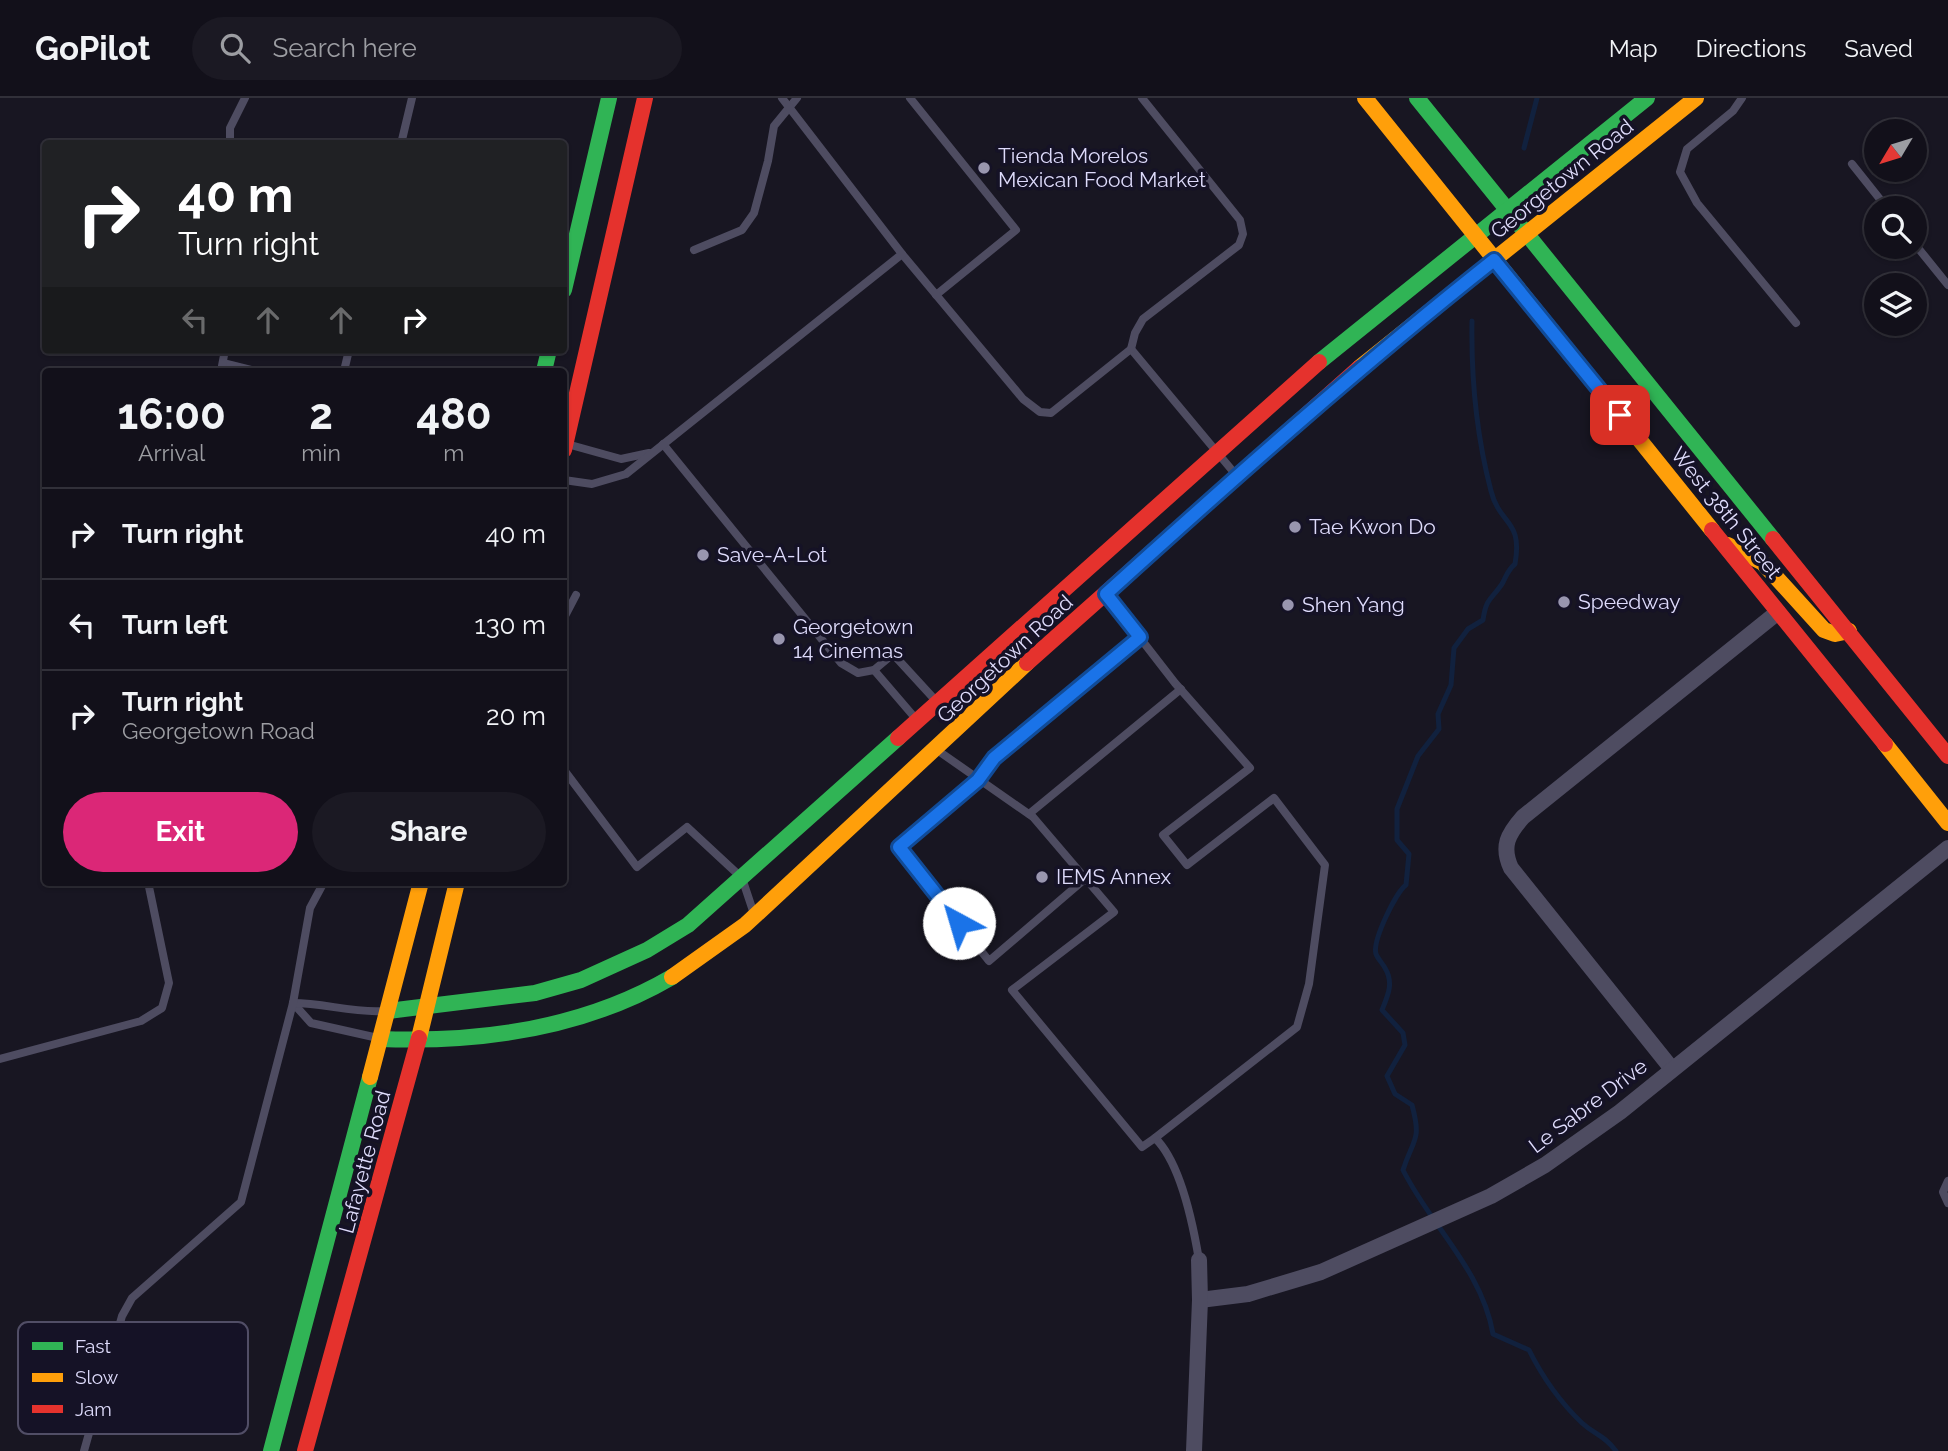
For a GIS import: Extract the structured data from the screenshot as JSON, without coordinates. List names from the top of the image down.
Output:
{
  "streets": {
    "main road": ["Georgetown Road", "West 38th Street", "Lafayette Road"],
    "street": ["Le Sabre Drive"]
  },
  "crossings": [
    ["Georgetown Road", "West 38th Street"],
    ["Georgetown Road", "Lafayette Road"]
  ],
  "places": [
    "Tienda Morelos Mexican Food Market",
    "Tae Kwon Do",
    "Save-A-Lot",
    "Speedway",
    "Shen Yang",
    "Georgetown 14 Cinemas",
    "IEMS Annex"
  ],
  "legend": ["Fast", "Slow", "Jam"],
  "north": "bottom left",
  "page": {
    "header": "GoPilot",
    "search": "Search here",
    "nav": ["Map", "Directions", "Saved"],
    "turn": ["40 m", "Turn right"],
    "eta": [
      "16:00",
      "Arrival",
      "2",
      "min",
      "480",
      "m"
    ],
    "list": [
      {
        "name": "Turn right",
        "value": "40 m"
      },
      {
        "name": "Turn left",
        "value": "130 m"
      },
      {
        "name": "Turn right",
        "note": "Georgetown Road",
        "value": "20 m"
      }
    ],
    "buttons": ["Exit", "Share"]
  }
}
